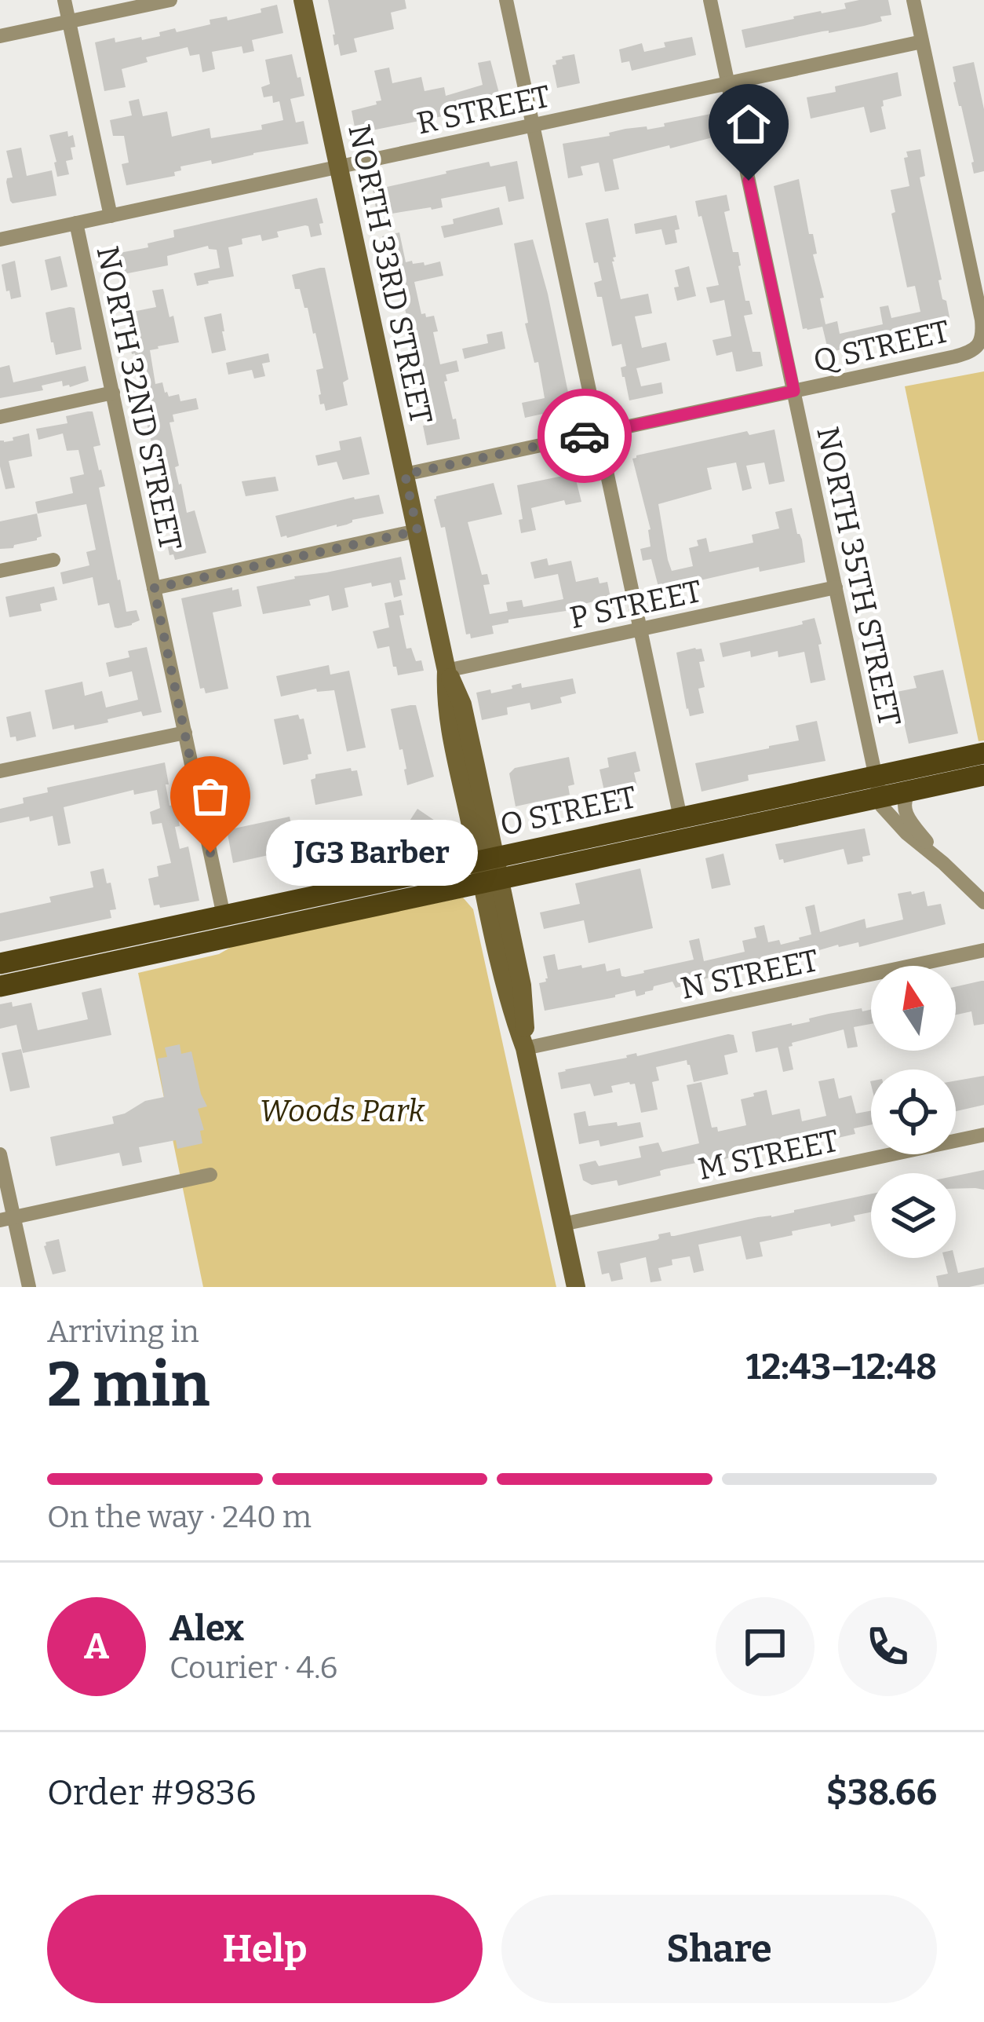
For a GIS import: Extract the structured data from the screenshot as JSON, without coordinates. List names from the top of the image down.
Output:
{
  "streets": {
    "main road": ["NORTH 33RD STREET", "O STREET"],
    "street": [
      "R STREET",
      "Q STREET",
      "NORTH 32ND STREET",
      "NORTH 35TH STREET",
      "P STREET",
      "N STREET",
      "M STREET"
    ]
  },
  "crossings": [
    ["R STREET", "NORTH 33RD STREET"],
    ["R STREET", "Q STREET"],
    ["R STREET", "NORTH 32ND STREET"],
    ["R STREET", "NORTH 35TH STREET"],
    ["NORTH 33RD STREET", "Q STREET"],
    ["NORTH 33RD STREET", "P STREET"],
    ["NORTH 33RD STREET", "O STREET"],
    ["NORTH 33RD STREET", "N STREET"],
    ["NORTH 33RD STREET", "M STREET"],
    ["Q STREET", "NORTH 35TH STREET"],
    ["NORTH 32ND STREET", "O STREET"],
    ["NORTH 35TH STREET", "P STREET"],
    ["NORTH 35TH STREET", "O STREET"]
  ],
  "parks": ["Woods Park"],
  "places": ["JG3 Barber"],
  "north": "top",
  "page": {
    "bubble": "JG3 Barber",
    "heading": ["2 min", "Arriving in", "12:43–12:48"],
    "panel": [
      "Alex",
      "Courier · 4.6",
      "Order #9836",
      "$38.66"
    ],
    "bar": "On the way · 240 m",
    "round": "A",
    "buttons": ["Help", "Share"]
  }
}
